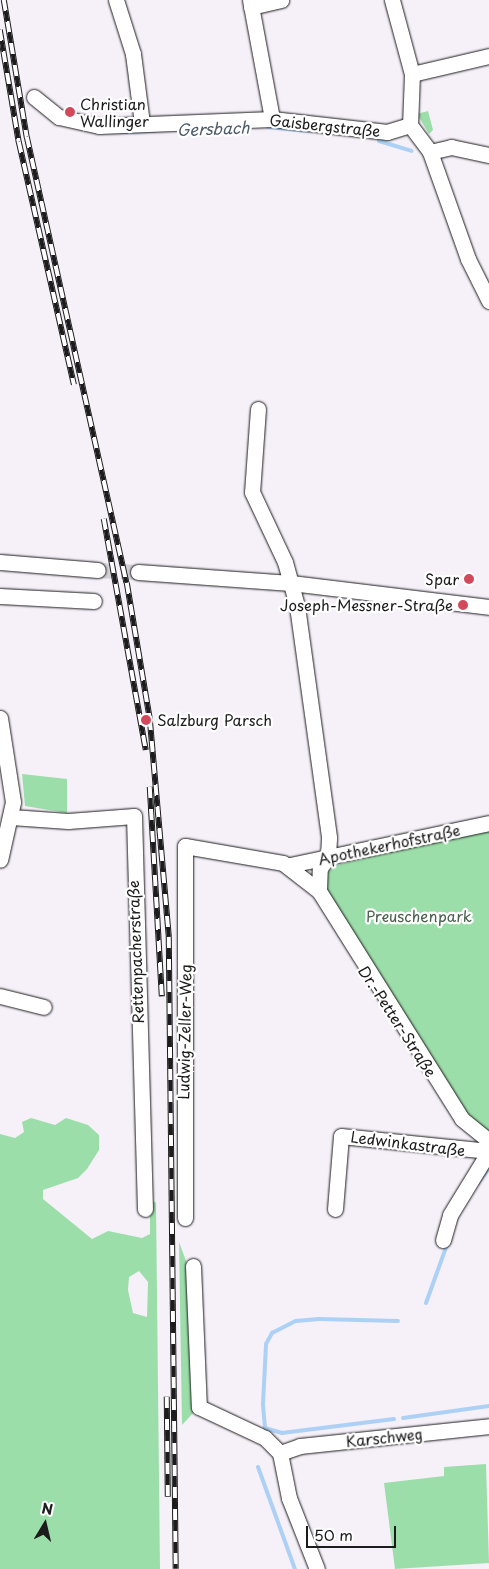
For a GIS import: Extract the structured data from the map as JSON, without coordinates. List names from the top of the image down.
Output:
{
  "streets": {
    "street": [
      "Gaisbergstraße",
      "Apothekerhofstraße",
      "Rettenpacherstraße",
      "Dr.-Petter-Straße",
      "Ludwig-Zeller-Weg",
      "Ledwinkastraße",
      "Karschweg"
    ]
  },
  "crossings": [
    ["Apothekerhofstraße", "Dr.-Petter-Straße"],
    ["Apothekerhofstraße", "Ludwig-Zeller-Weg"],
    ["Dr.-Petter-Straße", "Ludwig-Zeller-Weg"],
    ["Dr.-Petter-Straße", "Ledwinkastraße"]
  ],
  "water": ["Gersbach"],
  "parks": ["Preuschenpark"],
  "places": [
    "Christian Wallinger",
    "Spar",
    "Joseph-Messner-Straße",
    "Salzburg Parsch"
  ],
  "scale_bar": "50 m",
  "north": "top"
}
